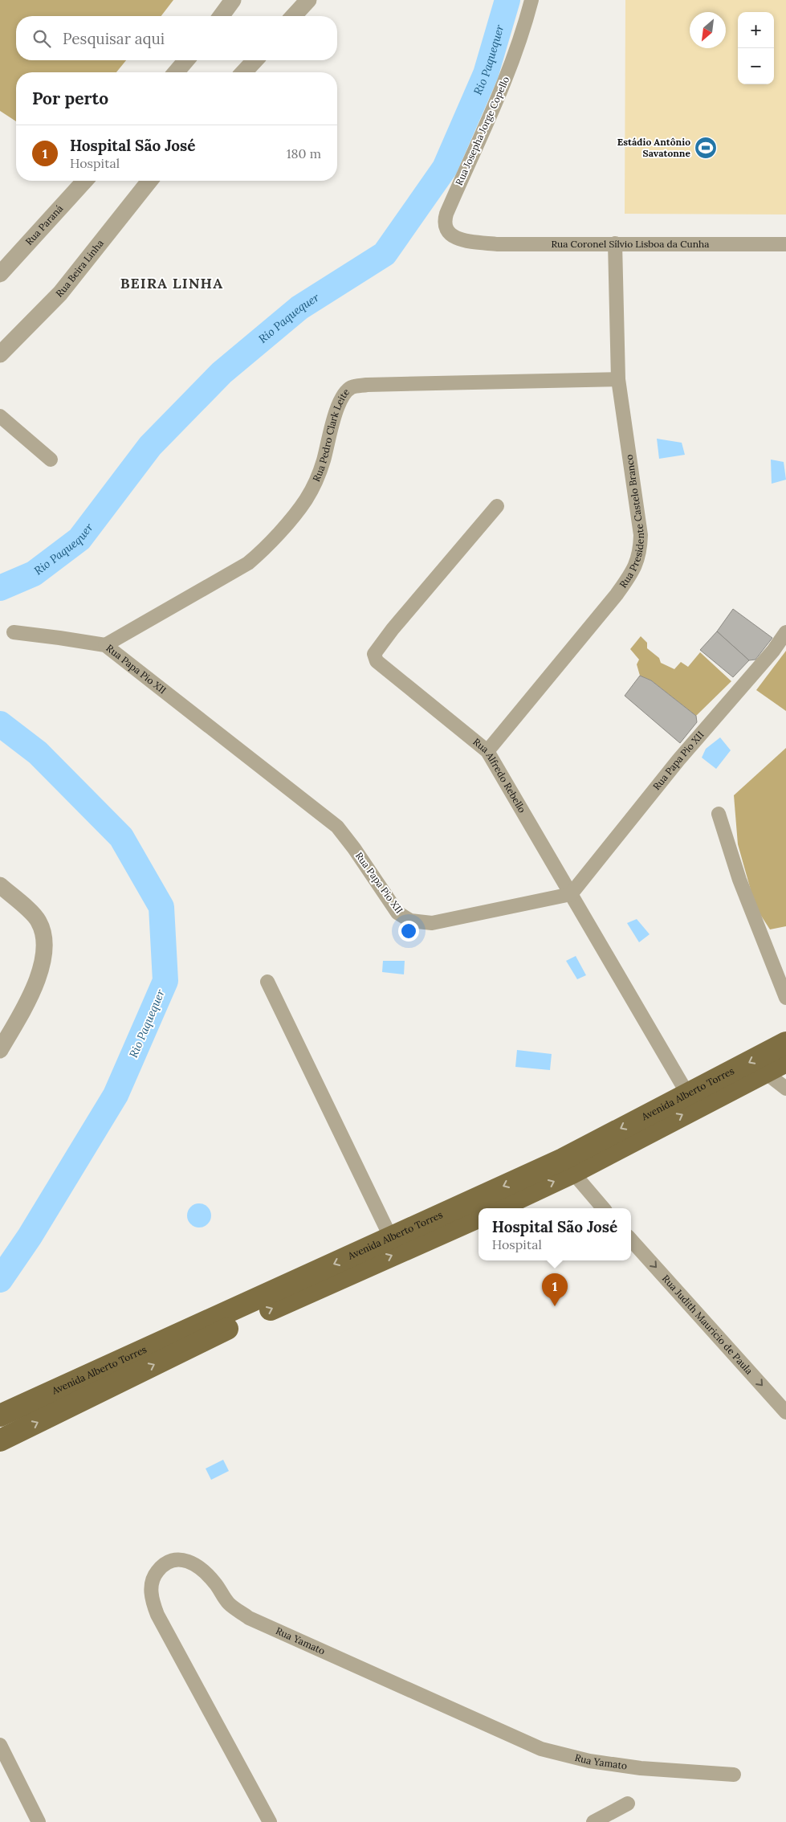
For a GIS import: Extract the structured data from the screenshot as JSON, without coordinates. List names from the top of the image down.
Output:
{
  "streets": {
    "main road": ["Avenida Alberto Torres"],
    "street": [
      "Rua Josepha Jorge Copello",
      "Rua Paraná",
      "Rua Coronel Sílvio Lisboa da Cunha",
      "Rua Beira Linha",
      "Rua Pedro Clark Leite",
      "Rua Presidente Castelo Branco",
      "Rua Papa Pio XII",
      "Rua Alfredo Rebello",
      "Rua Judith Mauricio de Paula",
      "Rua Yamato"
    ]
  },
  "crossings": [
    ["Rua Josepha Jorge Copello", "Rua Coronel Sílvio Lisboa da Cunha"],
    ["Rua Coronel Sílvio Lisboa da Cunha", "Rua Presidente Castelo Branco"],
    ["Rua Pedro Clark Leite", "Rua Presidente Castelo Branco"],
    ["Rua Pedro Clark Leite", "Rua Papa Pio XII"],
    ["Rua Presidente Castelo Branco", "Rua Alfredo Rebello"],
    ["Rua Papa Pio XII", "Rua Alfredo Rebello"],
    ["Rua Alfredo Rebello", "Avenida Alberto Torres"]
  ],
  "one_way": ["Rua Judith Mauricio de Paula"],
  "districts": ["BEIRA LINHA"],
  "water": ["Rio Paquequer"],
  "places": {
    "sports": ["Estádio Antônio Savatonne"]
  },
  "north": "bottom left",
  "page": {
    "map_buttons": ["+", "−"],
    "search": "Pesquisar aqui",
    "heading": "Por perto",
    "list": [
      {
        "mark": "1",
        "name": "Hospital São José",
        "note": "Hospital",
        "value": "180 m"
      }
    ],
    "popup": ["Hospital São José", "Hospital"],
    "pins": "1"
  }
}
